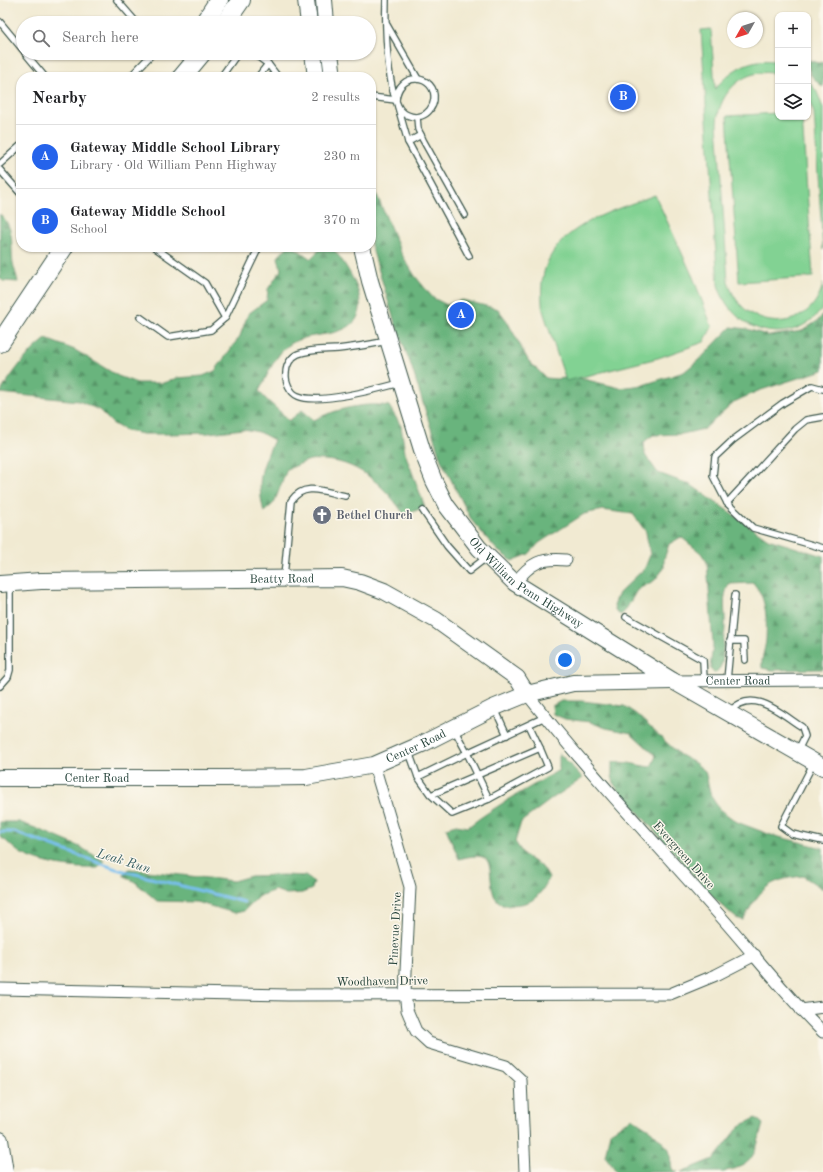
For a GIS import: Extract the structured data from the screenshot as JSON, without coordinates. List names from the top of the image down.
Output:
{
  "streets": {
    "street": [
      "Beatty Road",
      "Old William Penn Highway",
      "Center Road",
      "Evergreen Drive",
      "Pinevue Drive",
      "Woodhaven Drive"
    ]
  },
  "crossings": [
    ["Beatty Road", "Center Road"],
    ["Beatty Road", "Evergreen Drive"],
    ["Old William Penn Highway", "Center Road"],
    ["Center Road", "Evergreen Drive"],
    ["Center Road", "Pinevue Drive"],
    ["Evergreen Drive", "Woodhaven Drive"],
    ["Pinevue Drive", "Woodhaven Drive"]
  ],
  "water": ["Leak Run"],
  "places": {
    "church": ["Bethel Church"]
  },
  "north": "bottom left",
  "page": {
    "map_buttons": ["+", "−"],
    "search": "Search here",
    "heading": ["Nearby", "2 results"],
    "pins": ["B", "A"],
    "list": [
      {
        "mark": "A",
        "name": "Gateway Middle School Library",
        "note": "Library · Old William Penn Highway",
        "value": "230 m"
      },
      {
        "mark": "B",
        "name": "Gateway Middle School",
        "note": "School",
        "value": "370 m"
      }
    ]
  }
}
